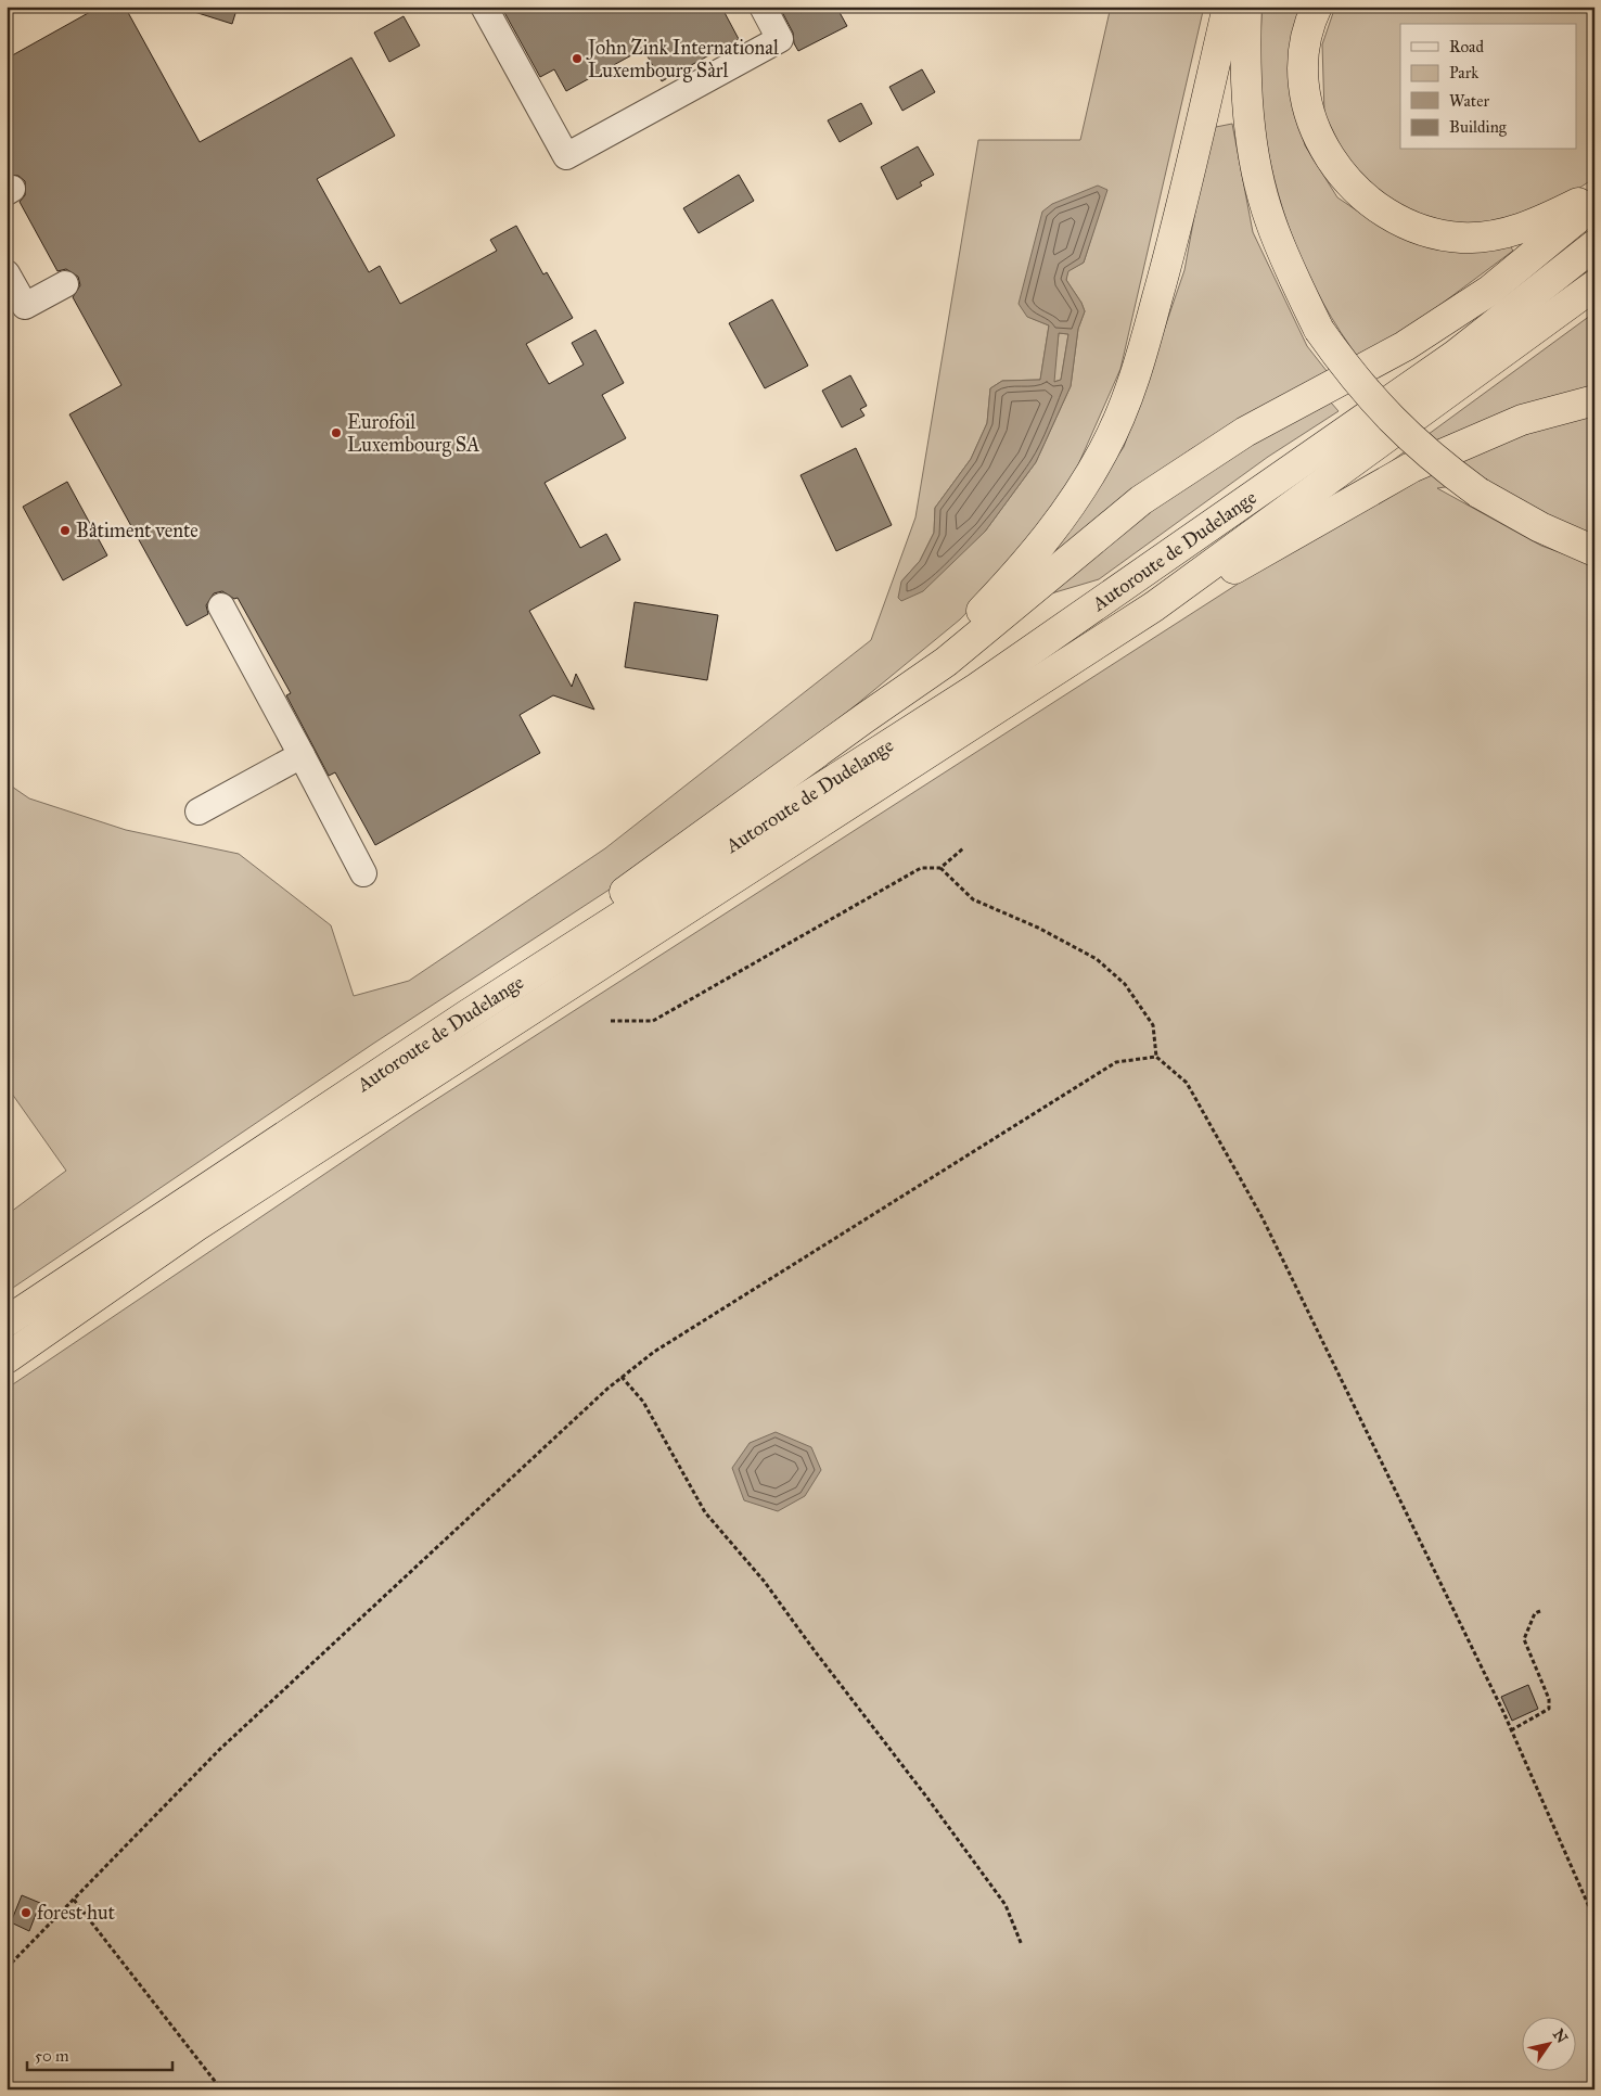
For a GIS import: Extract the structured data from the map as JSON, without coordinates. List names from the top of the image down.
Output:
{
  "streets": {
    "highway": ["Autoroute de Dudelange"]
  },
  "places": [
    "John Zink International Luxembourg Sàrl",
    "Eurofoil Luxembourg SA",
    "Bâtiment vente",
    "forest hut"
  ],
  "legend": [
    "Road",
    "Park",
    "Water",
    "Building"
  ],
  "scale_bar": "50 m",
  "north": "top right"
}
